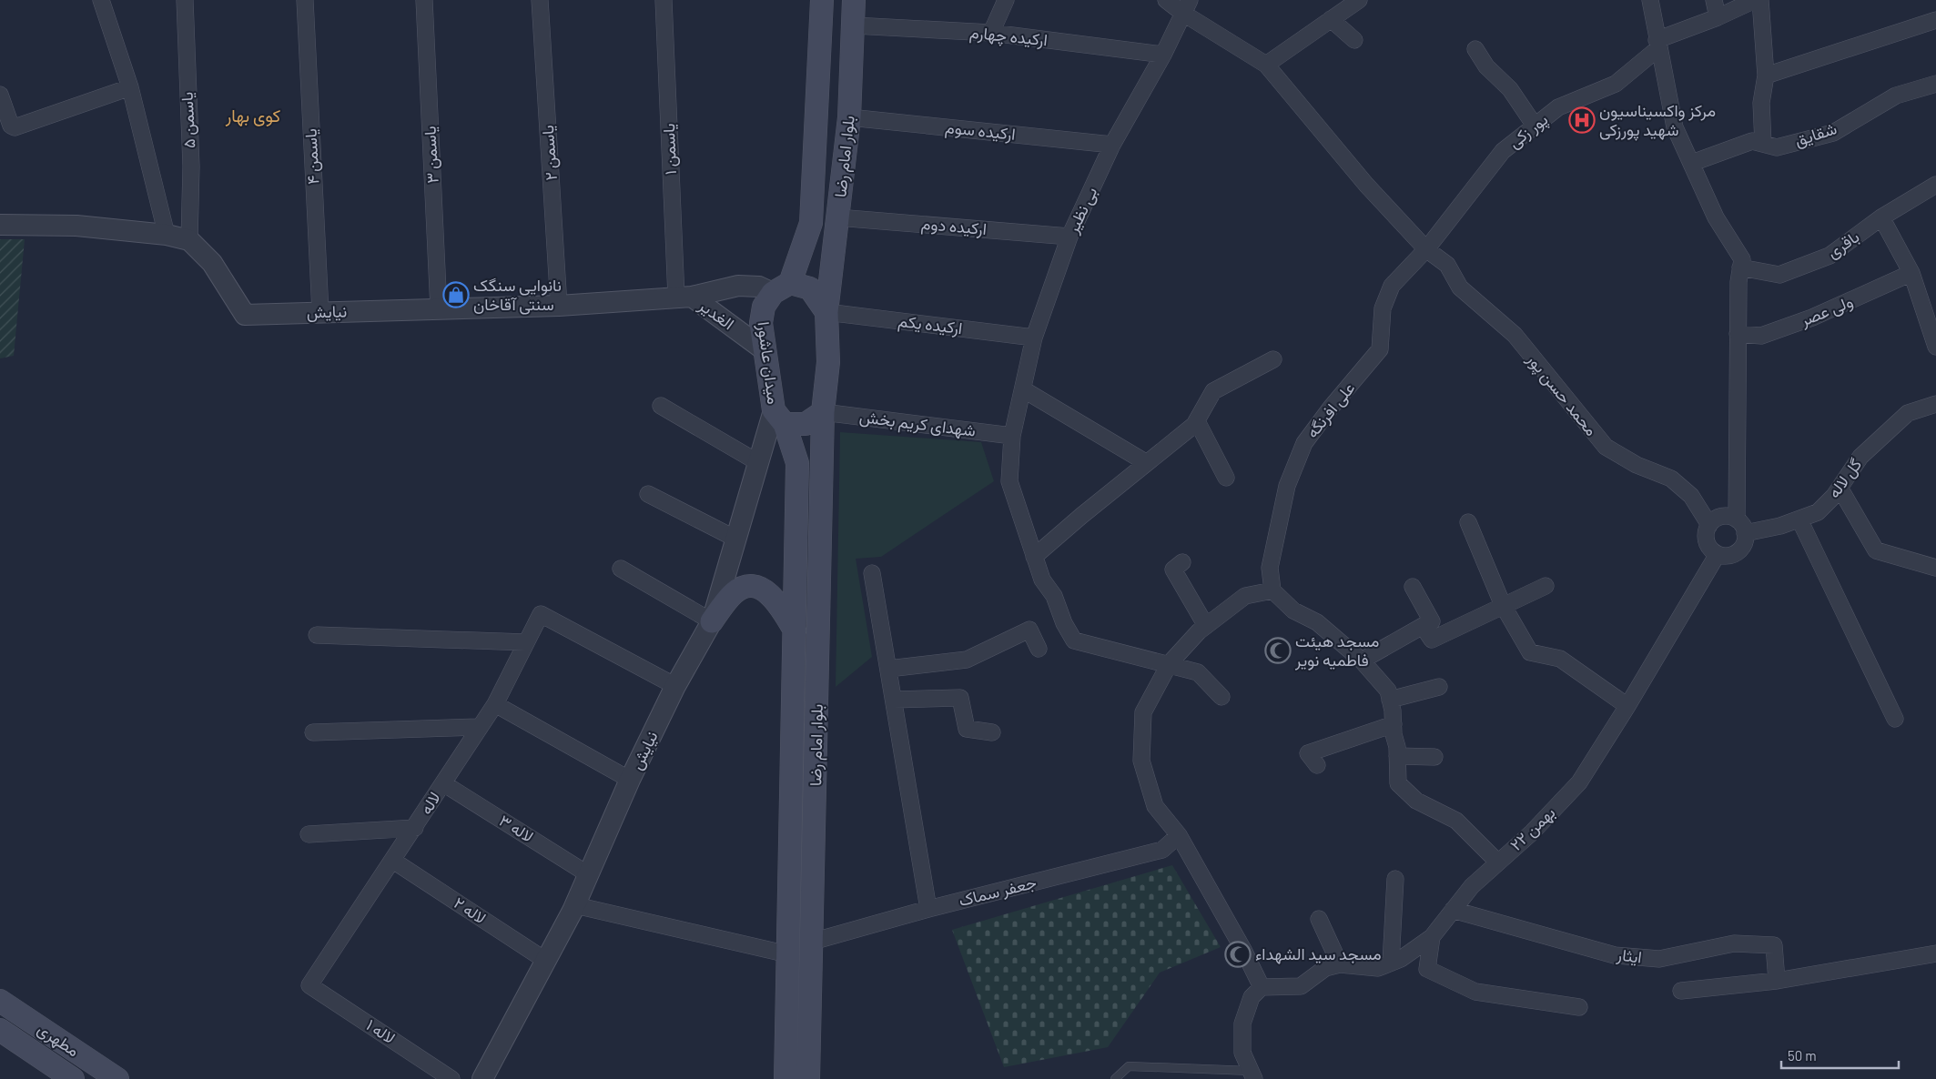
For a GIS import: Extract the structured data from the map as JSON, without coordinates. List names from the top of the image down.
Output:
{
  "streets": {
    "main road": ["بلوار امام رضا", "میدان عاشورا", "مطهری"],
    "street": [
      "ارکیده چهارم",
      "یاسمن ۵",
      "ارکیده سوم",
      "پور زکی",
      "شقایق",
      "یاسمن ۱",
      "یاسمن ۲",
      "یاسمن ۳",
      "یاسمن ۴",
      "بی نظیر",
      "ارکیده دوم",
      "باقری",
      "ولی عصر",
      "نیایش",
      "الغدیر",
      "ارکیده یکم",
      "محمد حسن پور",
      "علی افرنگه",
      "شهدای کریم بخش",
      "گل لاله",
      "لاله",
      "لاله ۳",
      "۲۲ بهمن",
      "جعفر سماک",
      "لاله ۲",
      "ایثار",
      "لاله ۱"
    ]
  },
  "crossings": [
    ["ارکیده چهارم", "بلوار امام رضا"],
    ["ارکیده چهارم", "بی نظیر"],
    ["یاسمن ۵", "نیایش"],
    ["ارکیده سوم", "بلوار امام رضا"],
    ["ارکیده سوم", "بی نظیر"],
    ["پور زکی", "محمد حسن پور"],
    ["پور زکی", "علی افرنگه"],
    ["یاسمن ۱", "نیایش"],
    ["یاسمن ۱", "الغدیر"],
    ["یاسمن ۲", "نیایش"],
    ["یاسمن ۳", "نیایش"],
    ["یاسمن ۴", "نیایش"],
    ["بلوار امام رضا", "ارکیده دوم"],
    ["بلوار امام رضا", "نیایش"],
    ["بلوار امام رضا", "الغدیر"],
    ["بلوار امام رضا", "ارکیده یکم"],
    ["بلوار امام رضا", "میدان عاشورا"],
    ["بلوار امام رضا", "شهدای کریم بخش"],
    ["بلوار امام رضا", "جعفر سماک"],
    ["بی نظیر", "ارکیده دوم"],
    ["بی نظیر", "ارکیده یکم"],
    ["بی نظیر", "محمد حسن پور"],
    ["بی نظیر", "شهدای کریم بخش"],
    ["نیایش", "الغدیر"],
    ["نیایش", "میدان عاشورا"],
    ["نیایش", "لاله"],
    ["نیایش", "لاله ۳"],
    ["نیایش", "لاله ۲"],
    ["الغدیر", "میدان عاشورا"],
    ["میدان عاشورا", "شهدای کریم بخش"],
    ["محمد حسن پور", "علی افرنگه"],
    ["محمد حسن پور", "گل لاله"],
    ["محمد حسن پور", "۲۲ بهمن"],
    ["گل لاله", "۲۲ بهمن"],
    ["لاله", "لاله ۳"],
    ["لاله", "لاله ۲"],
    ["لاله", "لاله ۱"],
    ["۲۲ بهمن", "ایثار"]
  ],
  "districts": ["کوی بهار"],
  "places": {
    "hospital": ["مرکز واکسیناسیون شهید پورزکی"],
    "shop": ["نانوایی سنگک سنتی آقاخان"],
    "mosque": ["مسجد هیئت فاطمیه نویر", "مسجد سید الشهداء"]
  },
  "scale_bar": "50 m"
}
